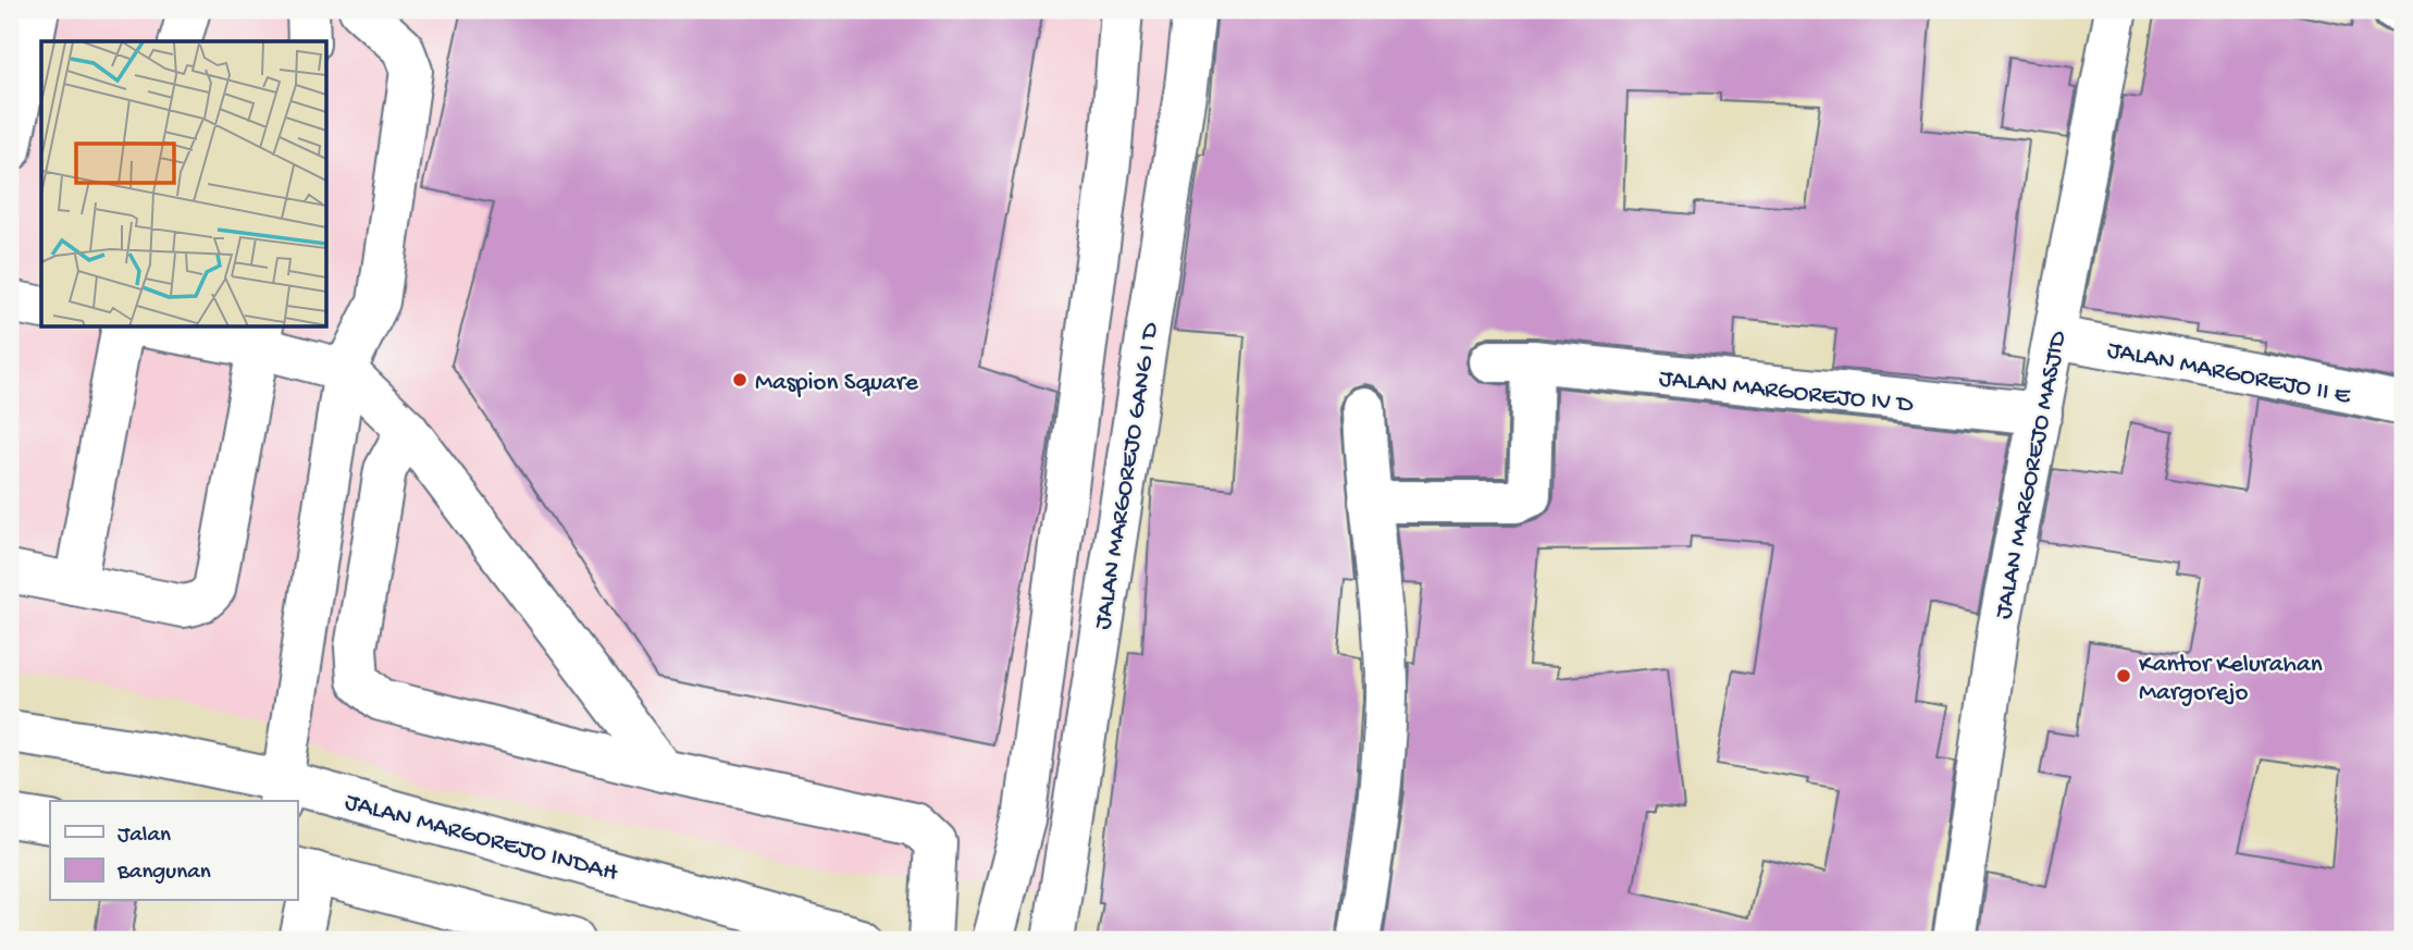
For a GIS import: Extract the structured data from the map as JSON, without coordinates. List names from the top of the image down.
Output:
{
  "streets": {
    "street": [
      "JALAN MARGOREJO II E",
      "JALAN MARGOREJO IV D",
      "JALAN MARGOREJO MASJID",
      "JALAN MARGOREJO GANG I D",
      "JALAN MARGOREJO INDAH"
    ]
  },
  "crossings": [
    ["JALAN MARGOREJO II E", "JALAN MARGOREJO MASJID"],
    ["JALAN MARGOREJO IV D", "JALAN MARGOREJO MASJID"]
  ],
  "places": ["Maspion Square", "Kantor Kelurahan Margorejo"],
  "legend": ["Jalan", "Bangunan"]
}
